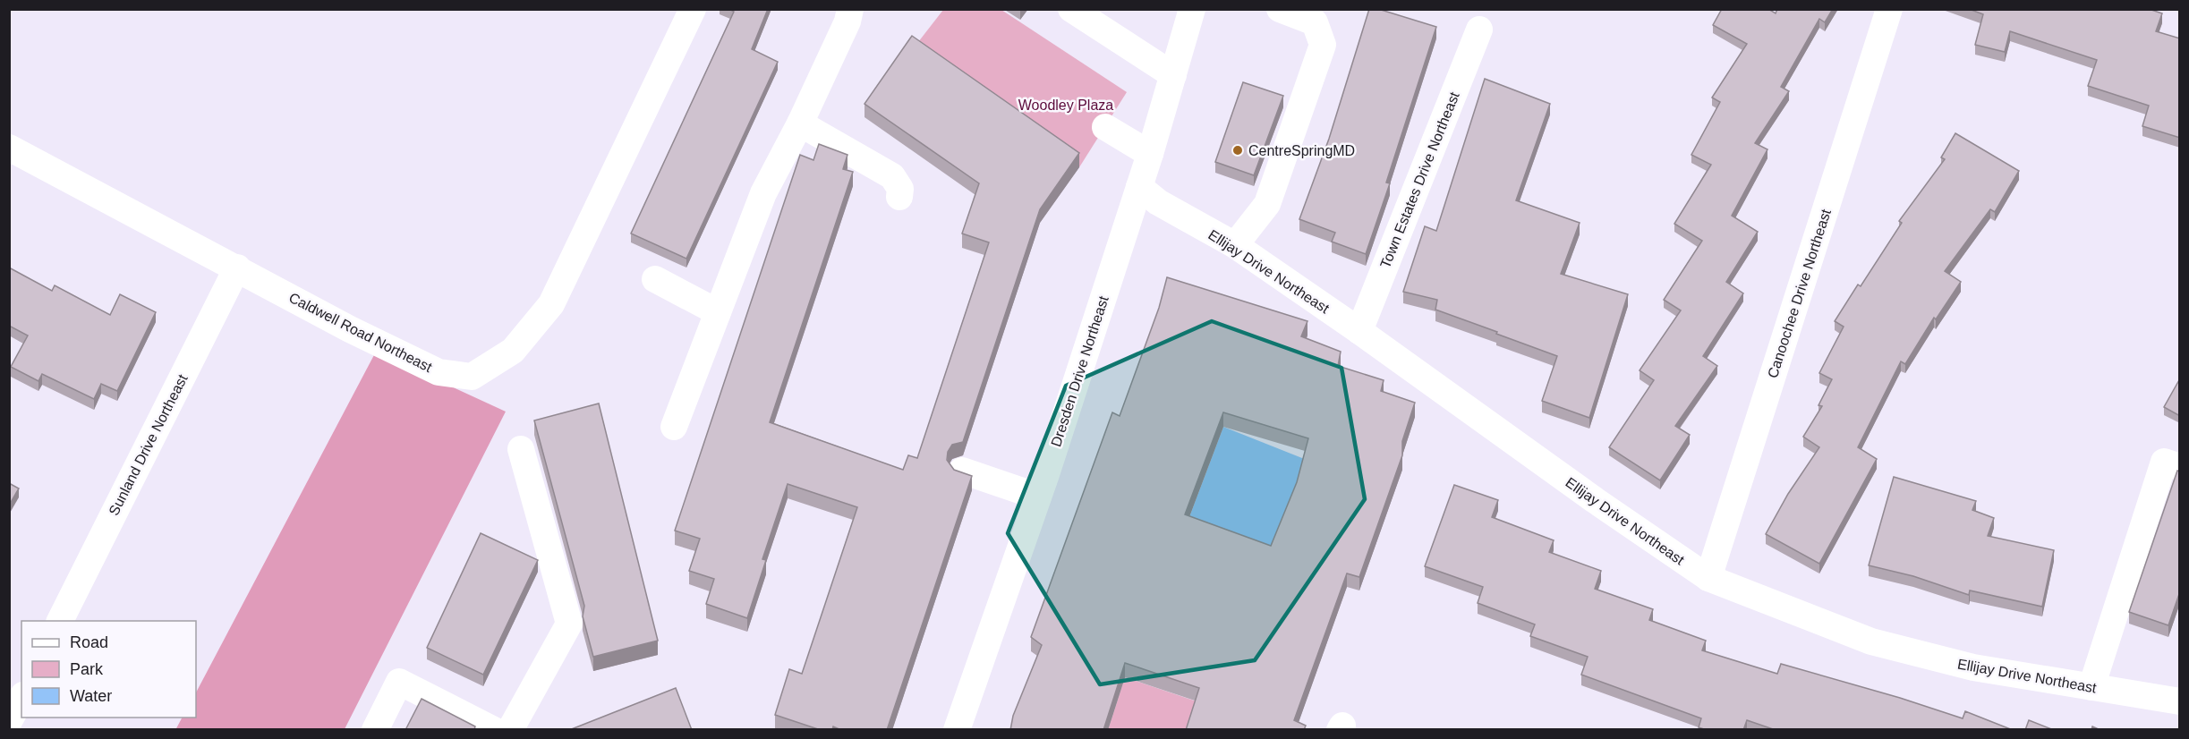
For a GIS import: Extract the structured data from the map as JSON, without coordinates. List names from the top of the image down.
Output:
{
  "streets": {
    "street": [
      "Town Estates Drive Northeast",
      "Ellijay Drive Northeast",
      "Canoochee Drive Northeast",
      "Caldwell Road Northeast",
      "Dresden Drive Northeast",
      "Sunland Drive Northeast"
    ]
  },
  "crossings": [
    ["Town Estates Drive Northeast", "Ellijay Drive Northeast"],
    ["Ellijay Drive Northeast", "Canoochee Drive Northeast"],
    ["Ellijay Drive Northeast", "Dresden Drive Northeast"],
    ["Caldwell Road Northeast", "Sunland Drive Northeast"]
  ],
  "parks": ["Woodley Plaza"],
  "places": ["CentreSpringMD"],
  "legend": ["Road", "Park", "Water"]
}
